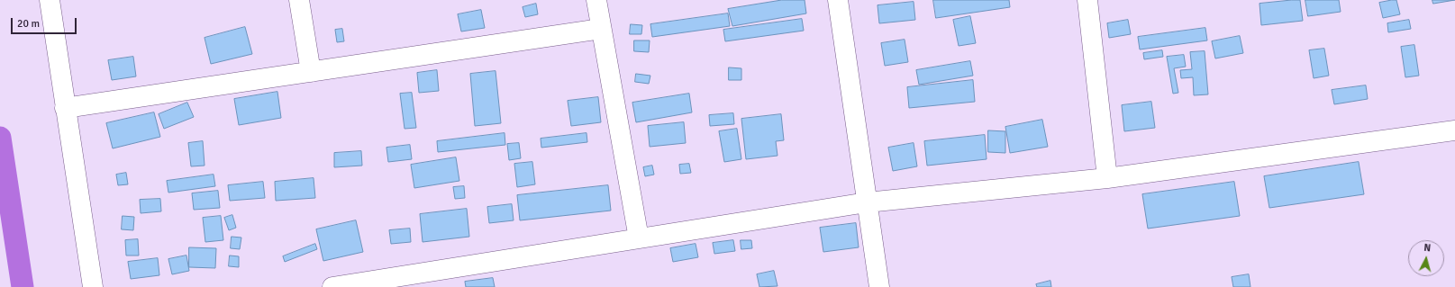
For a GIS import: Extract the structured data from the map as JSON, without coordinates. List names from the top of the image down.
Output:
{
  "scale_bar": "20 m",
  "north": "top"
}
